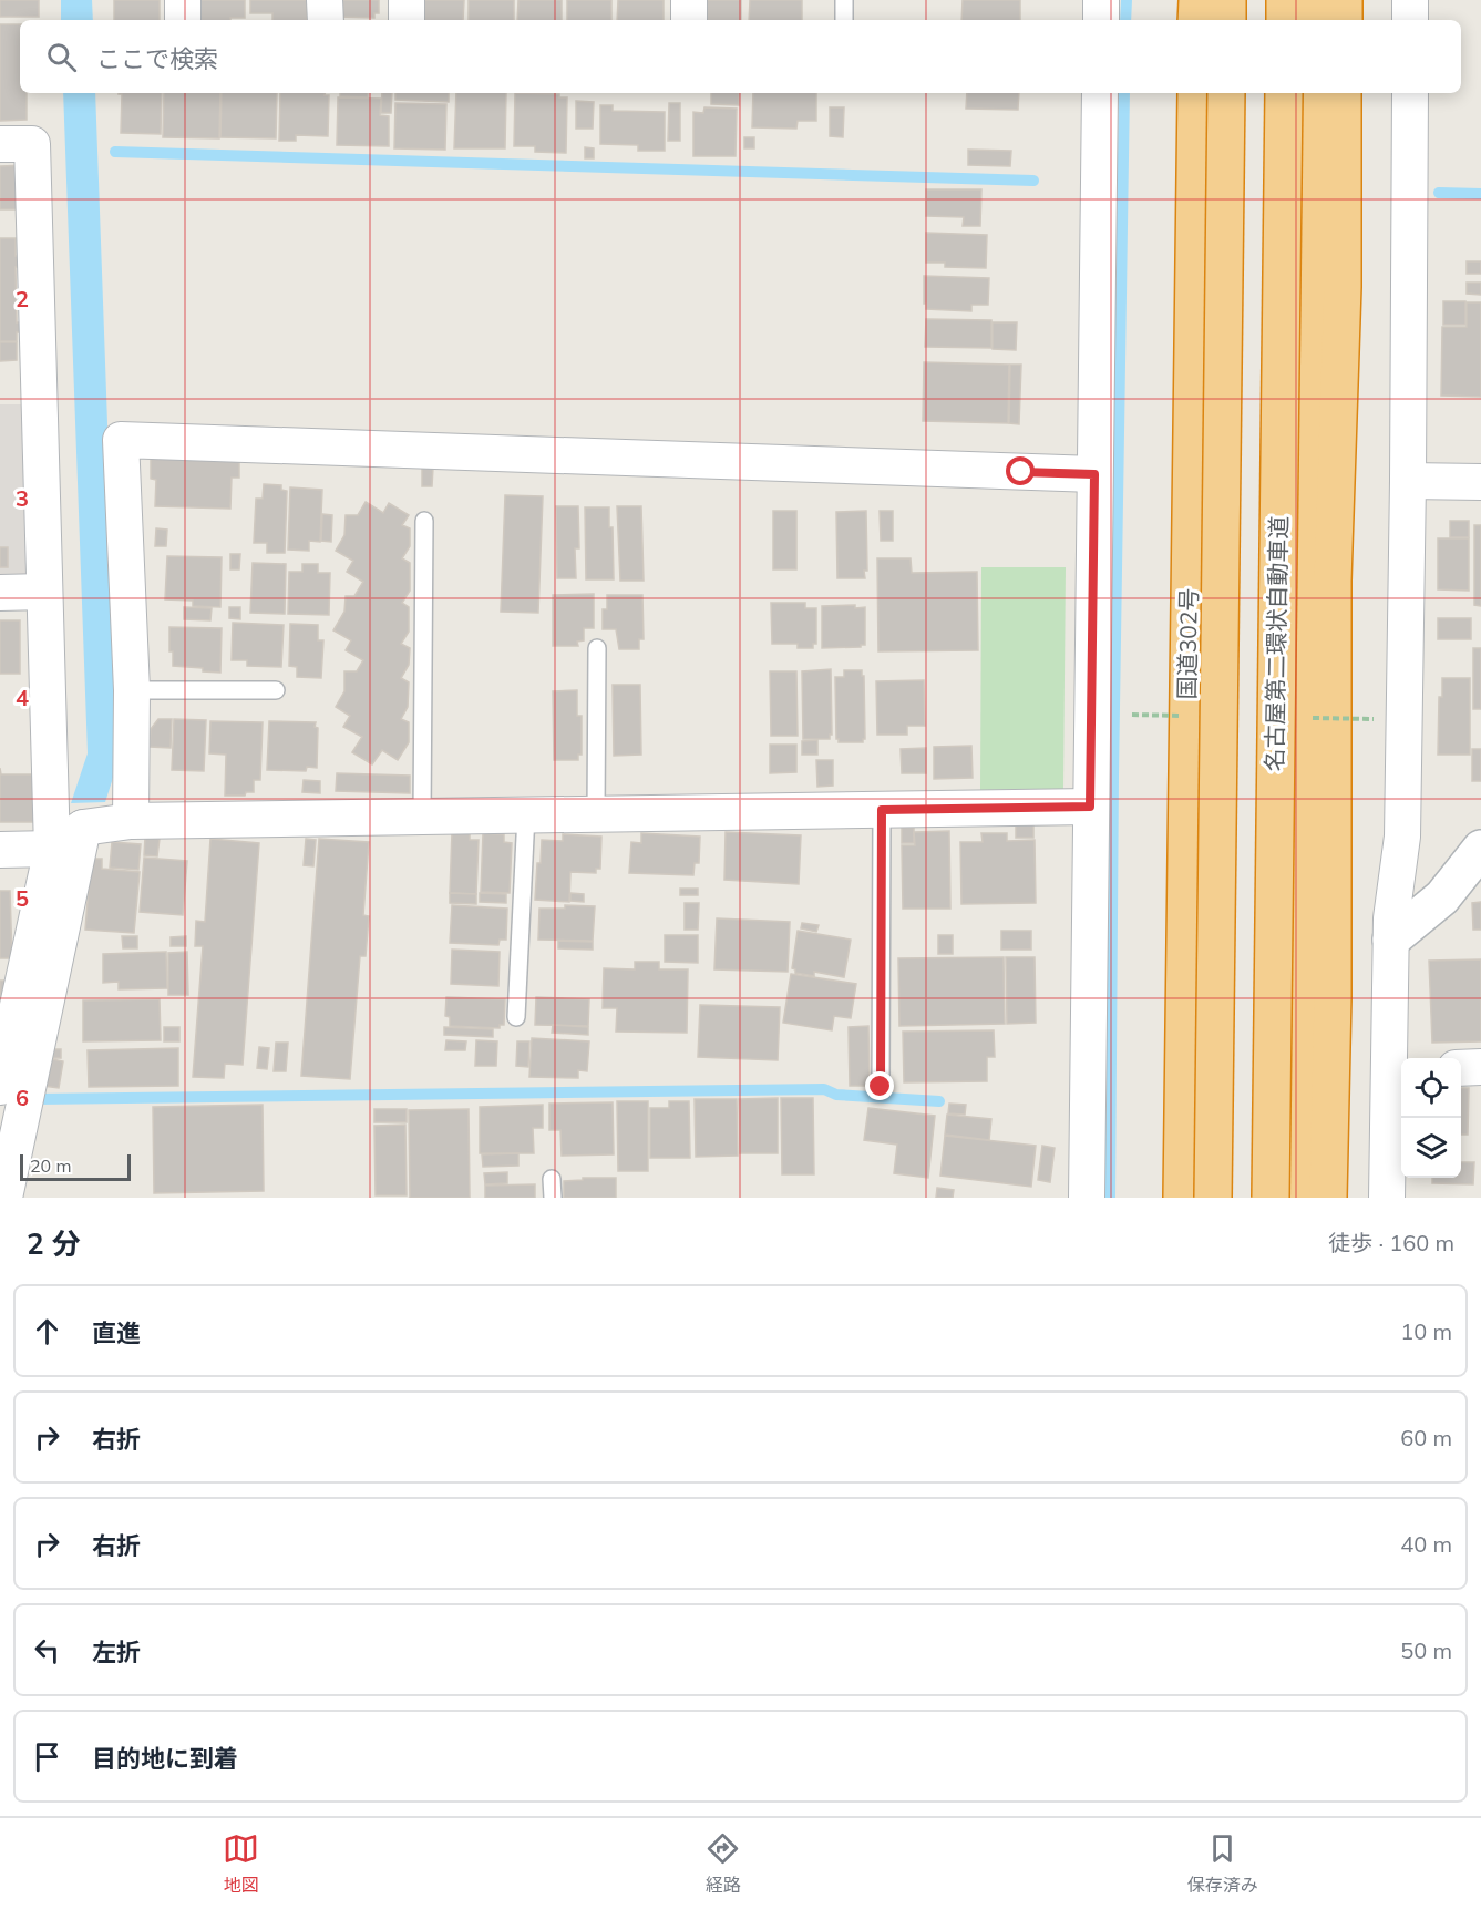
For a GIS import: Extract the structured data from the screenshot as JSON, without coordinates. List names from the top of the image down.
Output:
{
  "streets": {
    "highway": ["国道302号", "名古屋第二環状自動車道"]
  },
  "scale_bar": "20 m",
  "page": {
    "search": "ここで検索",
    "scale": "20 m",
    "heading": ["2 分", "徒歩 · 160 m"],
    "list": [
      ["直進", "10 m"],
      ["右折", "60 m"],
      ["右折", "40 m"],
      ["左折", "50 m"],
      "目的地に到着"
    ],
    "nav": ["地図", "経路", "保存済み"]
  },
  "grid": {
    "rows": [
      "2",
      "3",
      "4",
      "5",
      "6"
    ]
  }
}
